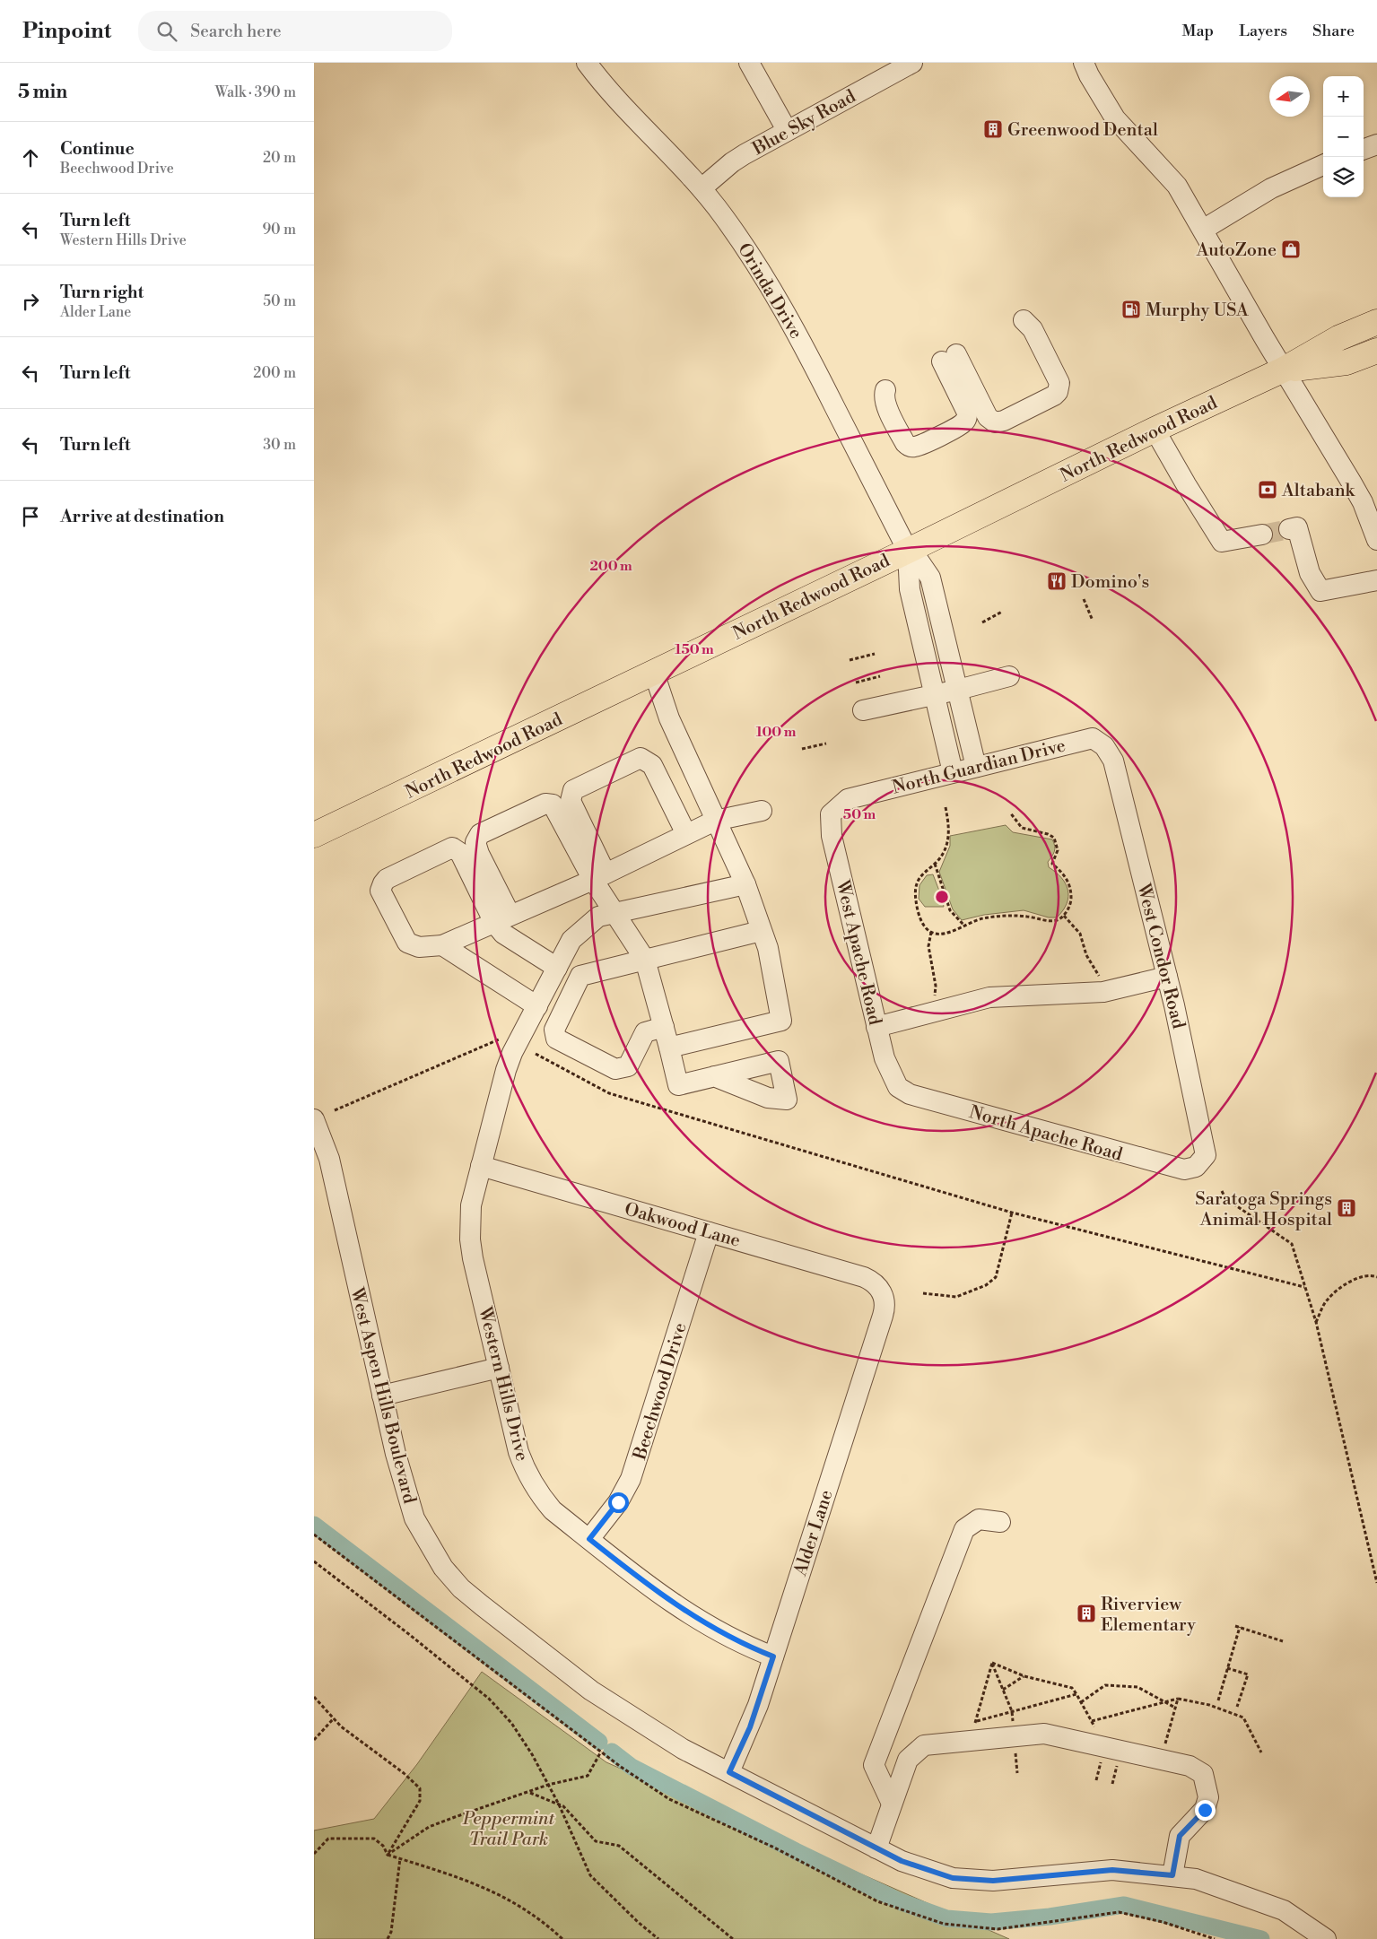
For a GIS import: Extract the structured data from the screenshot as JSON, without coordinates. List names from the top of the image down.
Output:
{
  "streets": {
    "main road": ["North Redwood Road"],
    "street": [
      "Blue Sky Road",
      "Orinda Drive",
      "North Guardian Drive",
      "West Apache Road",
      "West Condor Road",
      "North Apache Road",
      "Oakwood Lane",
      "Western Hills Drive",
      "Beechwood Drive",
      "West Aspen Hills Boulevard",
      "Alder Lane"
    ]
  },
  "crossings": [
    ["Blue Sky Road", "Orinda Drive"],
    ["Orinda Drive", "North Redwood Road"],
    ["North Guardian Drive", "West Apache Road"],
    ["North Guardian Drive", "West Condor Road"],
    ["West Apache Road", "North Apache Road"],
    ["West Condor Road", "North Apache Road"],
    ["Oakwood Lane", "Western Hills Drive"],
    ["Oakwood Lane", "Beechwood Drive"],
    ["Oakwood Lane", "Alder Lane"],
    ["Western Hills Drive", "Beechwood Drive"],
    ["Western Hills Drive", "Alder Lane"],
    ["West Aspen Hills Boulevard", "Alder Lane"]
  ],
  "parks": ["Peppermint Trail Park"],
  "places": {
    "building": ["Greenwood Dental", "Saratoga Springs Animal Hospital", "Riverview Elementary"],
    "shop": ["AutoZone"],
    "fuel station": ["Murphy USA"],
    "bank": ["Altabank"],
    "restaurant": ["Domino's"]
  },
  "north": "left",
  "page": {
    "header": "Pinpoint",
    "search": "Search here",
    "nav": ["Map", "Layers", "Share"],
    "heading": ["5 min", "Walk · 390 m"],
    "map_buttons": ["+", "−"],
    "list": [
      ["Continue", "Beechwood Drive", "20 m"],
      ["Turn left", "Western Hills Drive", "90 m"],
      ["Turn right", "Alder Lane", "50 m"],
      ["Turn left", "200 m"],
      ["Turn left", "30 m"],
      "Arrive at destination"
    ]
  },
  "rings": [
    "200 m",
    "150 m",
    "100 m",
    "50 m"
  ]
}
